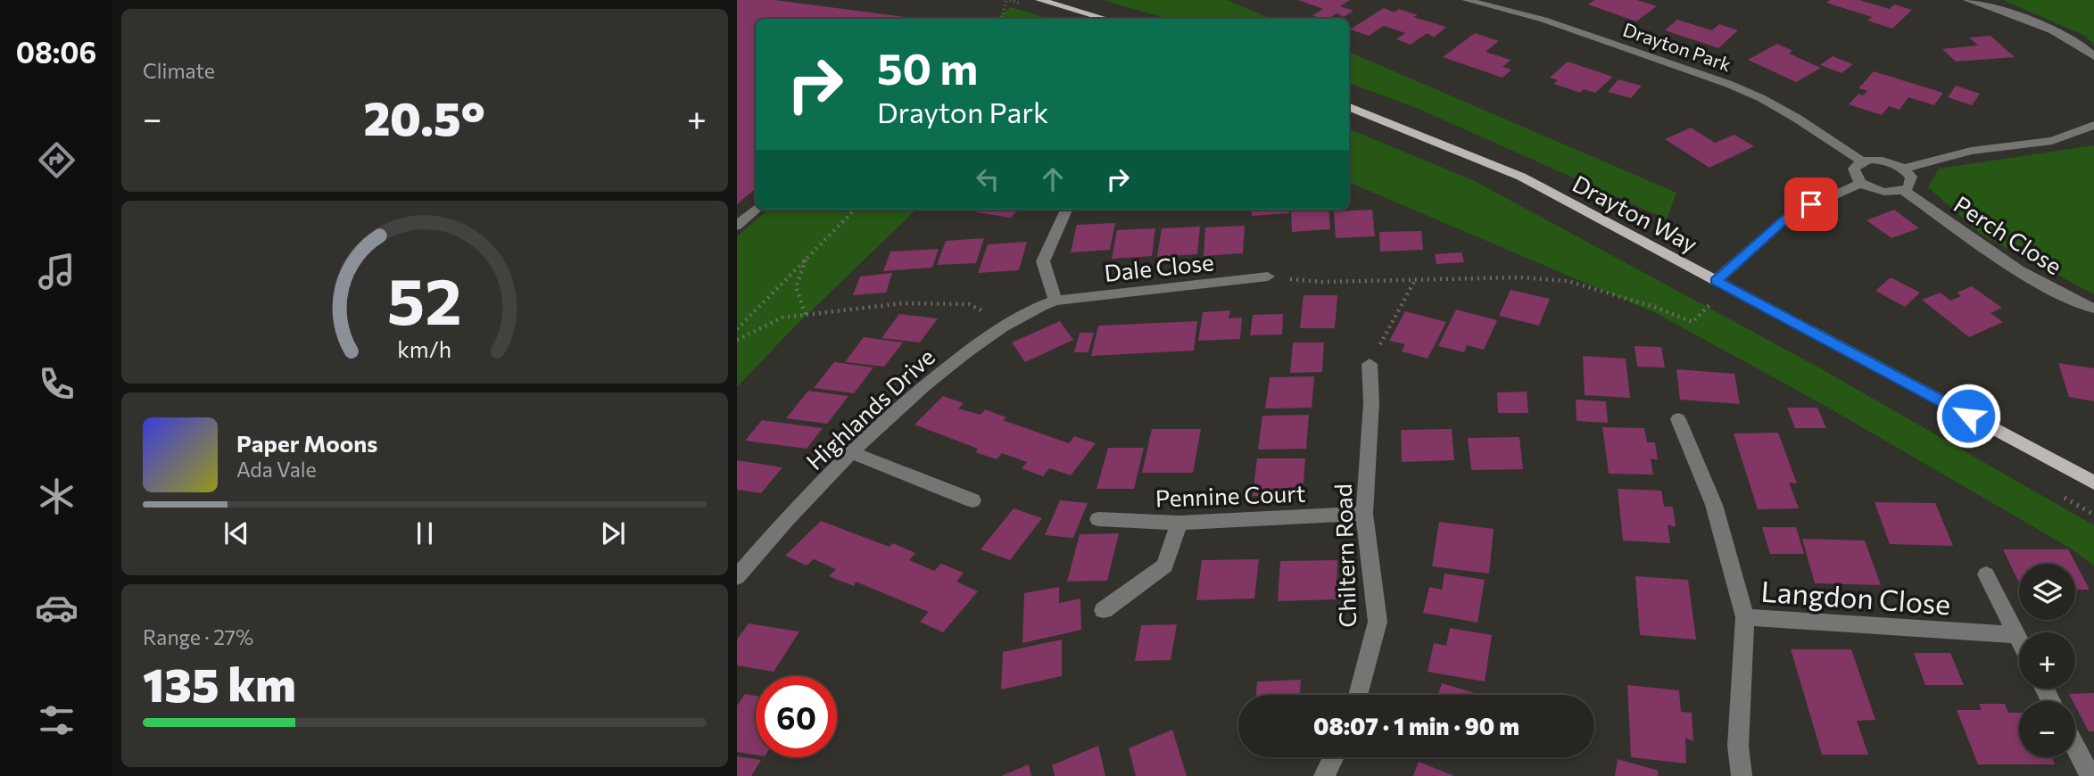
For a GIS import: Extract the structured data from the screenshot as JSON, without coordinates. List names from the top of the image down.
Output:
{
  "streets": {
    "main road": ["Drayton Way"],
    "street": [
      "Drayton Park",
      "Perch Close",
      "Dale Close",
      "Highlands Drive",
      "Pennine Court",
      "Chiltern Road",
      "Langdon Close"
    ]
  },
  "crossings": [
    ["Dale Close", "Highlands Drive"],
    ["Pennine Court", "Chiltern Road"]
  ],
  "page": {
    "tabs": "08:06",
    "tile": [
      "Climate",
      ["Range · 27%", "135 km"]
    ],
    "turn": ["50 m", "Drayton Park"],
    "heat": ["−", "20.5°", "+"],
    "song": ["Paper Moons", "Ada Vale"],
    "map_buttons": ["+", "−"],
    "limit": "60",
    "trip": "08:07 · 1 min · 90 m",
    "gauge": ["52", "km/h"]
  }
}
